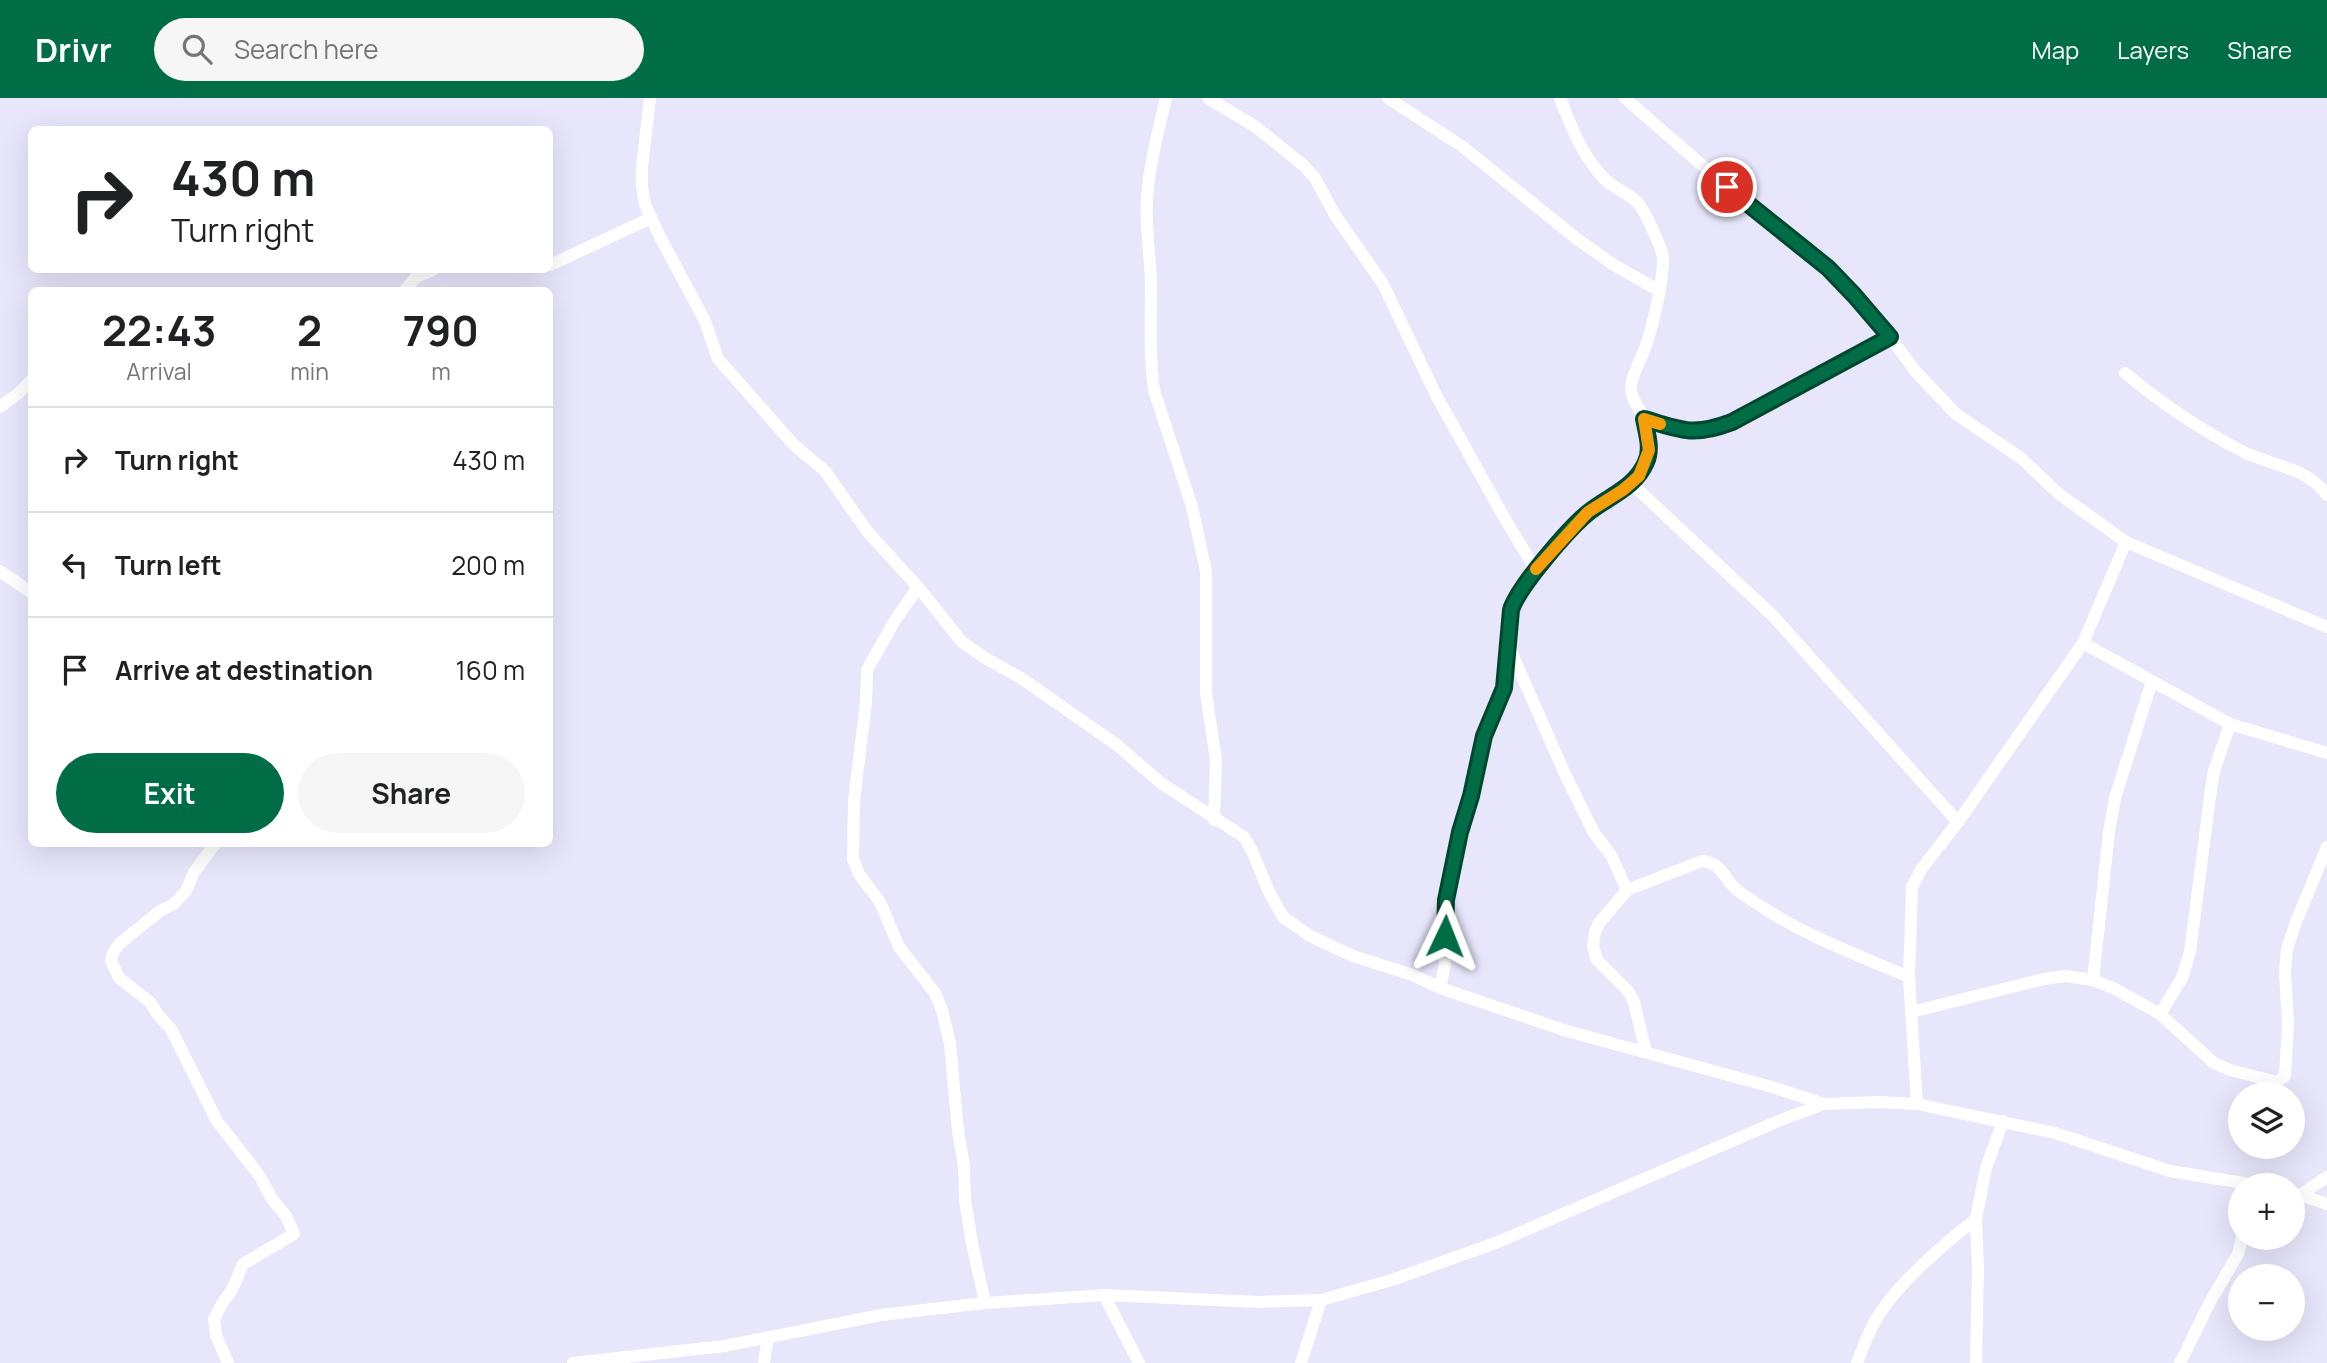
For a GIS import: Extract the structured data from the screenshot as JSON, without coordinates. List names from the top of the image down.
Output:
{
  "page": {
    "header": "Drivr",
    "search": "Search here",
    "nav": ["Map", "Layers", "Share"],
    "turn": ["430 m", "Turn right"],
    "eta": [
      "22:43",
      "Arrival",
      "2",
      "min",
      "790",
      "m"
    ],
    "list": [
      {
        "name": "Turn right",
        "value": "430 m"
      },
      {
        "name": "Turn left",
        "value": "200 m"
      },
      {
        "name": "Arrive at destination",
        "value": "160 m"
      }
    ],
    "buttons": ["Exit", "Share"],
    "map_buttons": ["+", "−"]
  }
}
